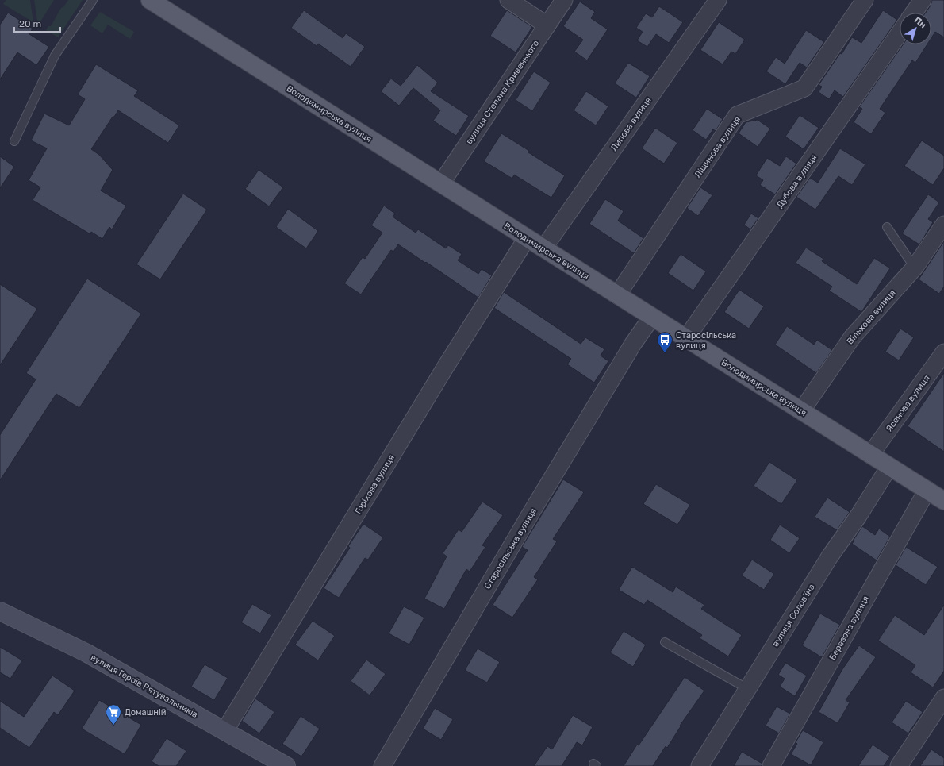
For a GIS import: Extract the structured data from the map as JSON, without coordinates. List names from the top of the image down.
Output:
{
  "streets": {
    "main road": ["Володимирська вулиця"],
    "street": [
      "вулиця Степана Кривенького",
      "Липова вулиця",
      "Ліщинова вулиця",
      "Дубова вулиця",
      "Вільхова вулиця",
      "Ясенова вулиця",
      "Горіхова вулиця",
      "Старосільська вулиця",
      "вулиця Солов'їна",
      "Березова вулиця",
      "вулиця Героїв Рятувальників"
    ]
  },
  "crossings": [
    ["вулиця Степана Кривенького", "Володимирська вулиця"],
    ["Володимирська вулиця", "Липова вулиця"],
    ["Володимирська вулиця", "Ліщинова вулиця"],
    ["Володимирська вулиця", "Дубова вулиця"],
    ["Володимирська вулиця", "Вільхова вулиця"],
    ["Володимирська вулиця", "Ясенова вулиця"],
    ["Володимирська вулиця", "Горіхова вулиця"],
    ["Володимирська вулиця", "Старосільська вулиця"],
    ["Володимирська вулиця", "вулиця Солов'їна"],
    ["Володимирська вулиця", "Березова вулиця"],
    ["Горіхова вулиця", "вулиця Героїв Рятувальників"]
  ],
  "places": {
    "bus stop": ["Старосільська вулиця"],
    "supermarket": ["Домашній"]
  },
  "scale_bar": "20 m",
  "north": "top right"
}
